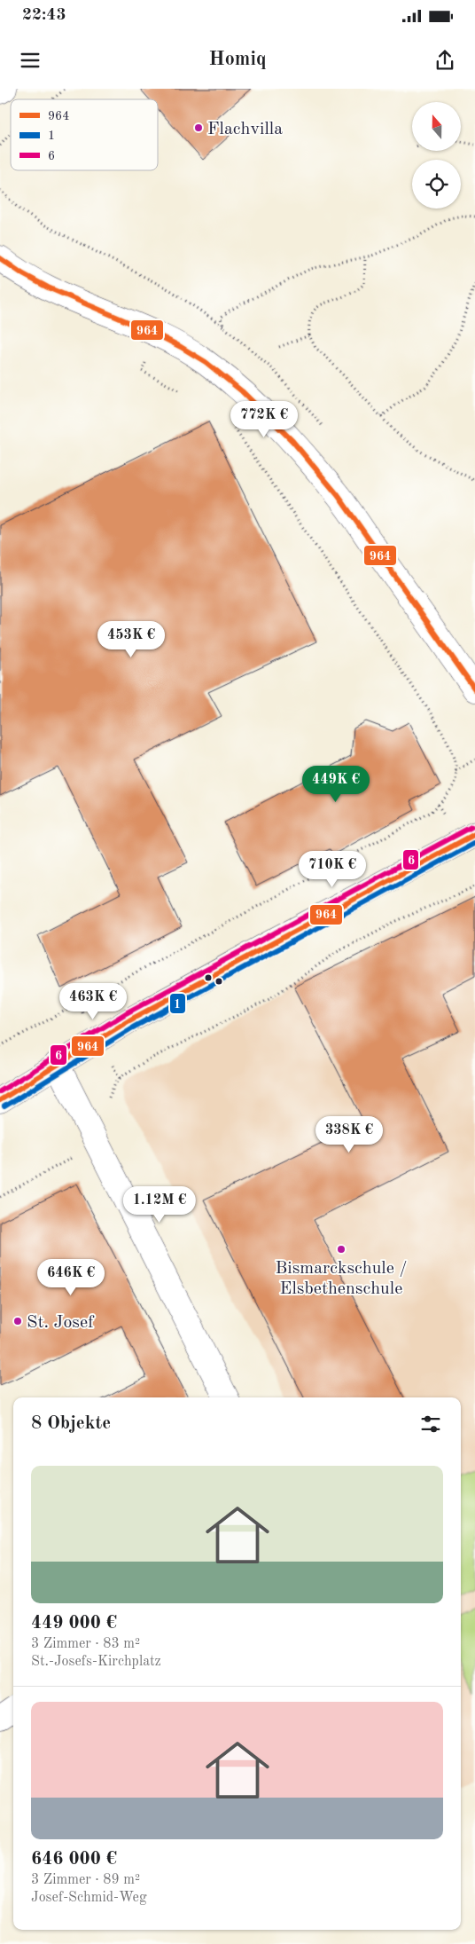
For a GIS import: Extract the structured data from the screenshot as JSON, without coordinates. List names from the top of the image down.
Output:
{
  "places": ["Flachvilla", "Bismarckschule / Elsbethenschule", "St. Josef"],
  "lines": ["transit line 964", "transit line 6", "transit line 1"],
  "legend": ["964", "1", "6"],
  "north": "top",
  "page": {
    "status": "22:43",
    "header": "Homiq",
    "price": [
      "772K €",
      "453K €",
      "449K €",
      "710K €",
      "463K €",
      "338K €",
      "1.12M €",
      "646K €"
    ],
    "heading": "8 Objekte",
    "list": [
      {
        "name": "449 000 €",
        "note": "3 Zimmer · 83 m² · St.-Josefs-Kirchplatz"
      },
      {
        "name": "646 000 €",
        "note": "3 Zimmer · 89 m² · Josef-Schmid-Weg"
      }
    ]
  }
}
